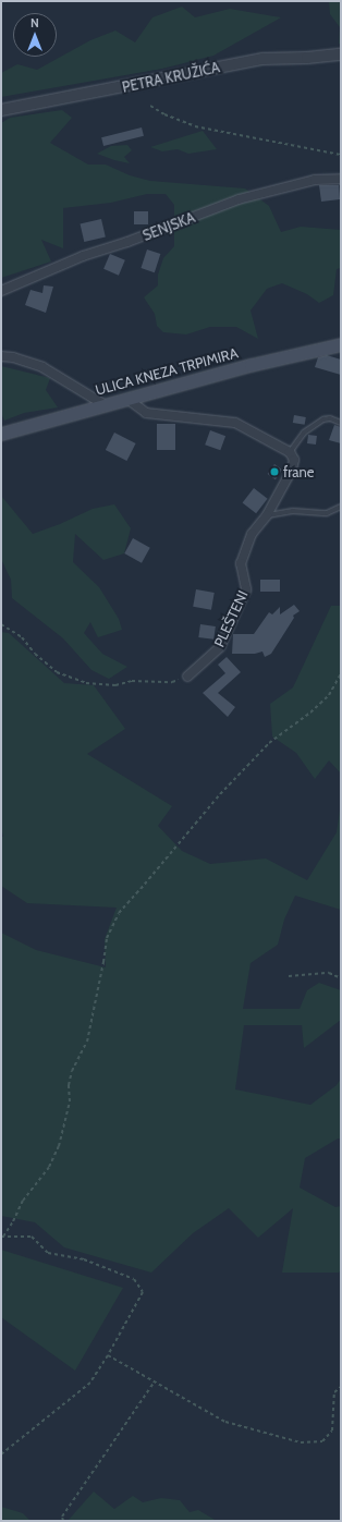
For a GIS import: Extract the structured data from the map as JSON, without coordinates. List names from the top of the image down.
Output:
{
  "streets": {
    "main road": ["ULICA KNEZA TRPIMIRA"],
    "street": ["PETRA KRUŽIĆA", "SENJSKA", "PLEŠTENI"]
  },
  "places": ["frane"],
  "north": "top"
}
